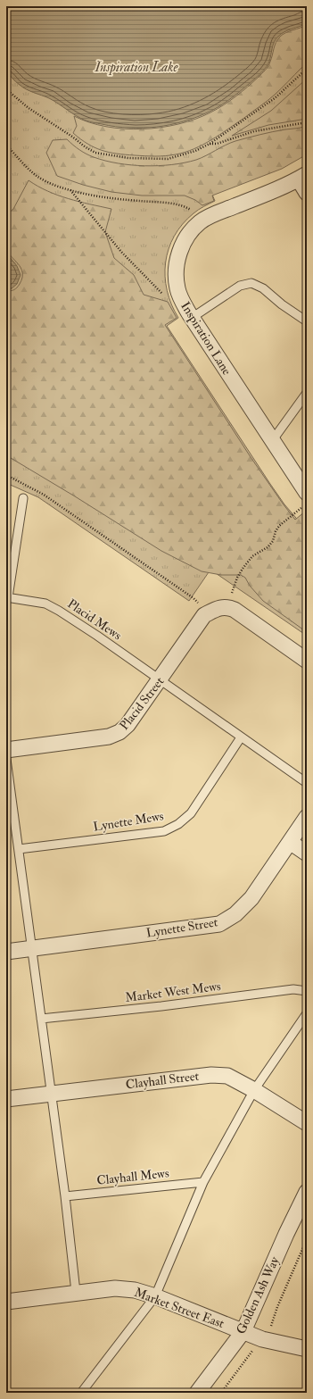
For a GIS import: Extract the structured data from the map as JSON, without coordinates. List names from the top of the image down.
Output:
{
  "streets": {
    "street": [
      "Inspiration Lane",
      "Placid Street",
      "Lynette Street",
      "Clayhall Street",
      "Golden Ash Way",
      "Market Street East"
    ],
    "lane": [
      "Placid Mews",
      "Lynette Mews",
      "Market West Mews",
      "Clayhall Mews"
    ]
  },
  "crossings": [
    ["Placid Mews", "Placid Street"],
    ["Golden Ash Way", "Market Street East"]
  ],
  "water": ["Inspiration Lake"]
}
